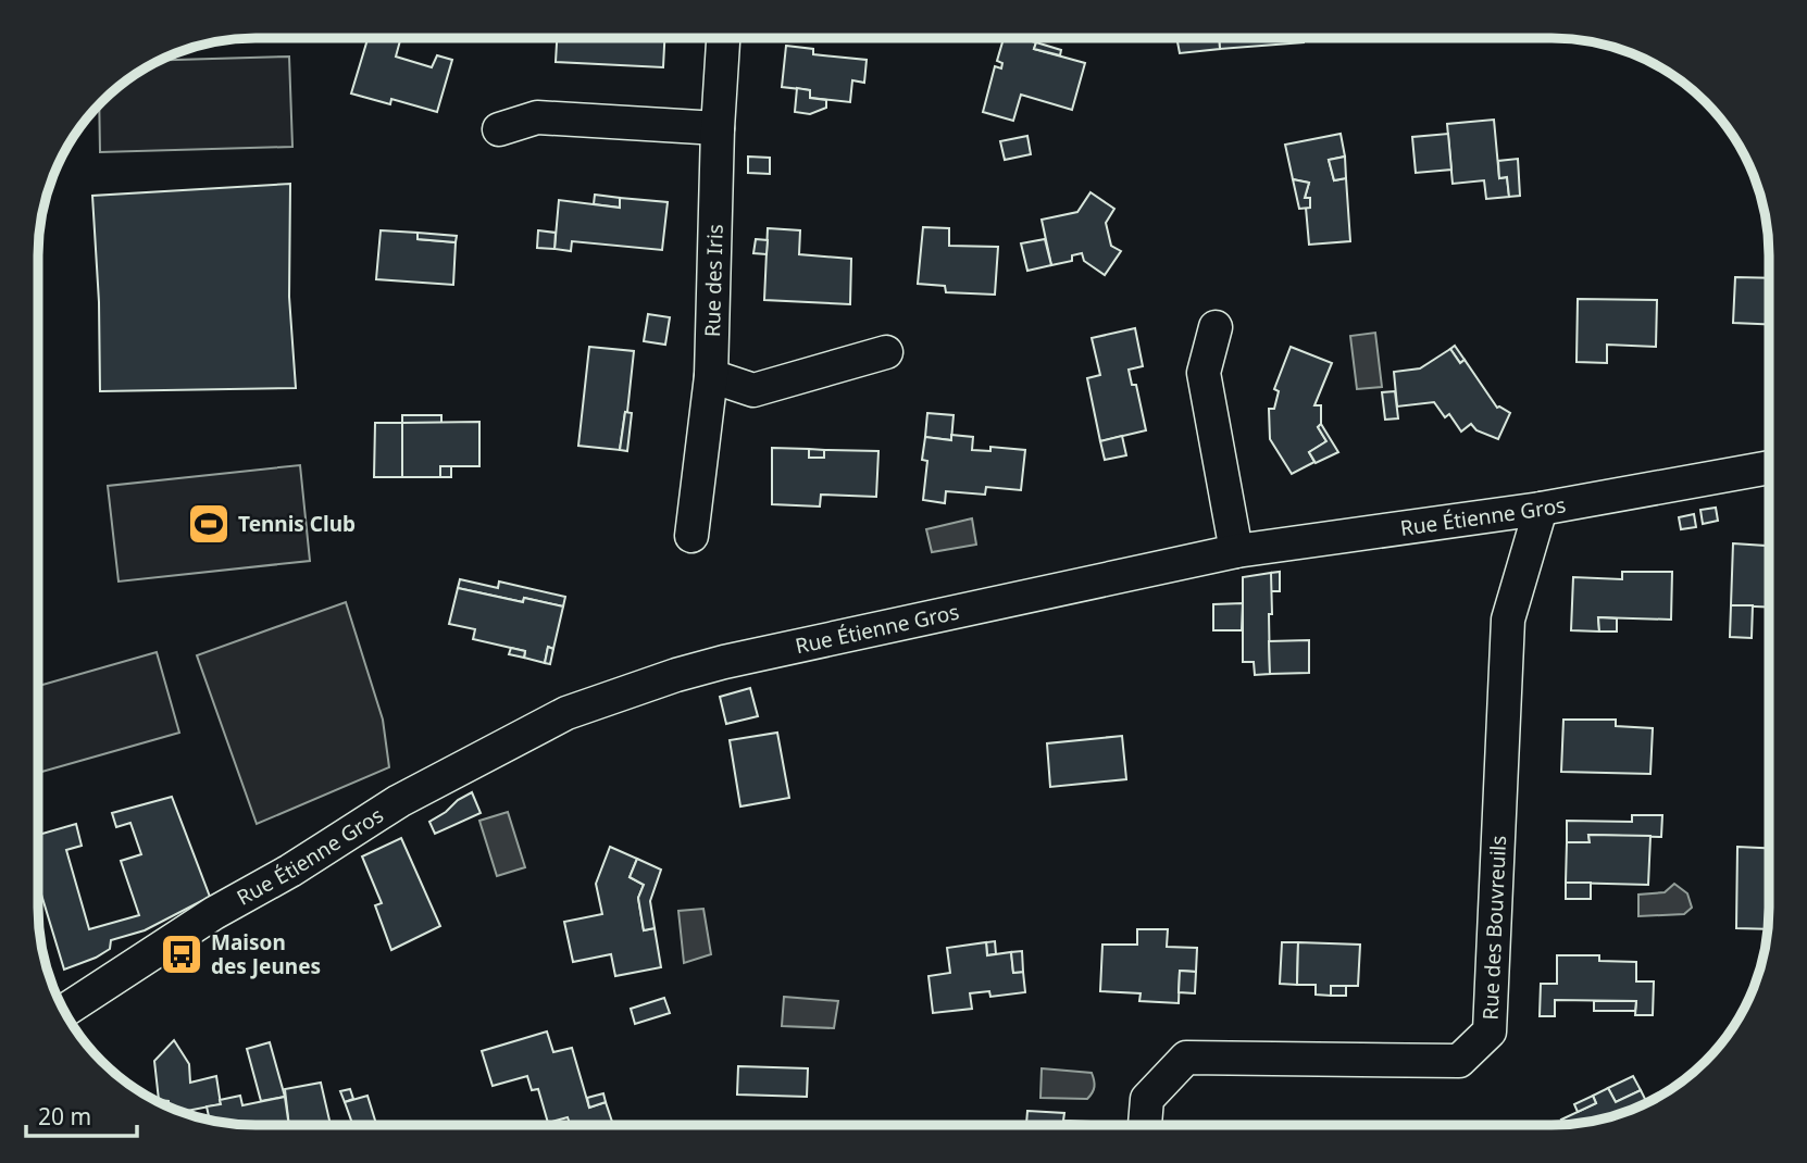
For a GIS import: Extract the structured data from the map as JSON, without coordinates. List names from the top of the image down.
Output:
{
  "streets": {
    "street": ["Rue des Iris", "Rue Étienne Gros", "Rue des Bouvreuils"]
  },
  "crossings": [
    ["Rue Étienne Gros", "Rue des Bouvreuils"]
  ],
  "places": {
    "sports": ["Tennis Club"],
    "bus stop": ["Maison des Jeunes"]
  },
  "scale_bar": "20 m"
}
